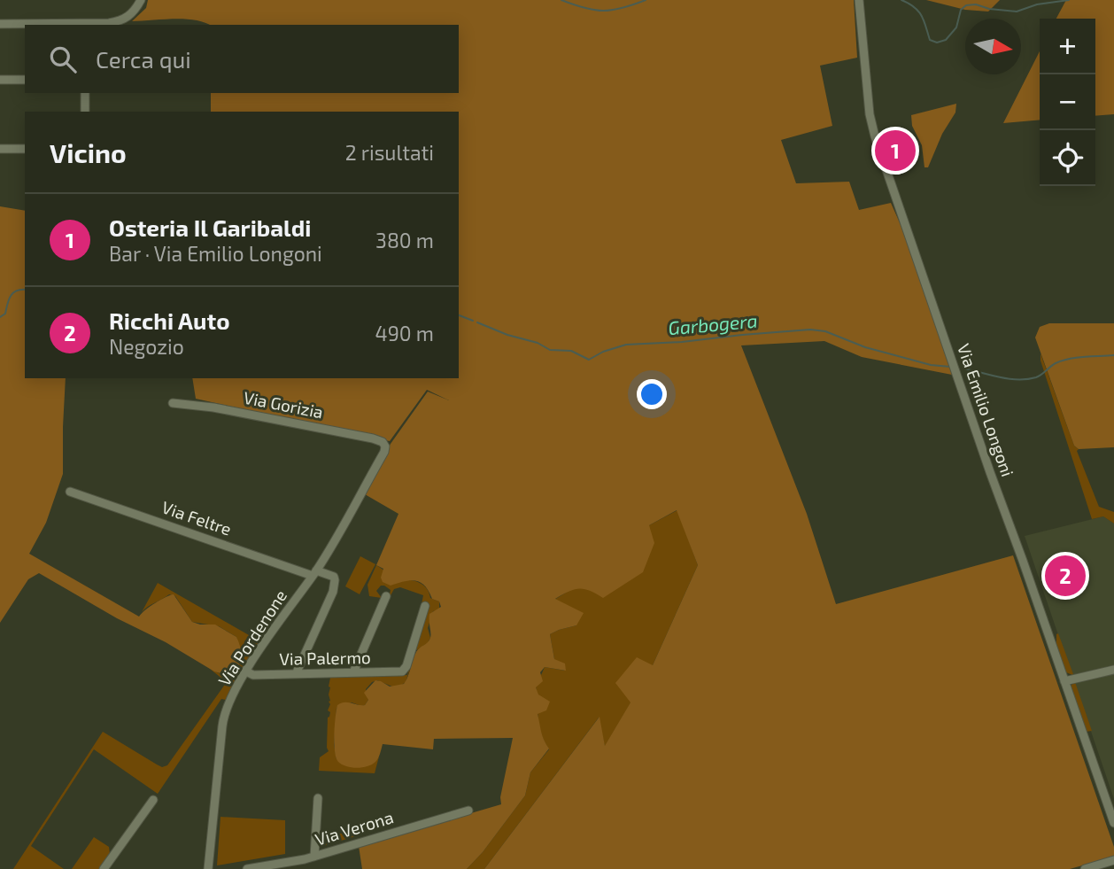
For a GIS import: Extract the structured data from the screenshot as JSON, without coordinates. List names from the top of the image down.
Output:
{
  "streets": {
    "street": [
      "Via Gorizia",
      "Via Emilio Longoni",
      "Via Feltre",
      "Via Pordenone",
      "Via Palermo",
      "Via Verona"
    ]
  },
  "crossings": [
    ["Via Gorizia", "Via Pordenone"],
    ["Via Feltre", "Via Pordenone"],
    ["Via Pordenone", "Via Palermo"]
  ],
  "water": ["Garbogera"],
  "north": "right",
  "page": {
    "map_buttons": ["+", "−"],
    "search": "Cerca qui",
    "heading": ["Vicino", "2 risultati"],
    "pins": ["1", "2"],
    "list": [
      {
        "mark": "1",
        "name": "Osteria Il Garibaldi",
        "note": "Bar · Via Emilio Longoni",
        "value": "380 m"
      },
      {
        "mark": "2",
        "name": "Ricchi Auto",
        "note": "Negozio",
        "value": "490 m"
      }
    ]
  }
}
